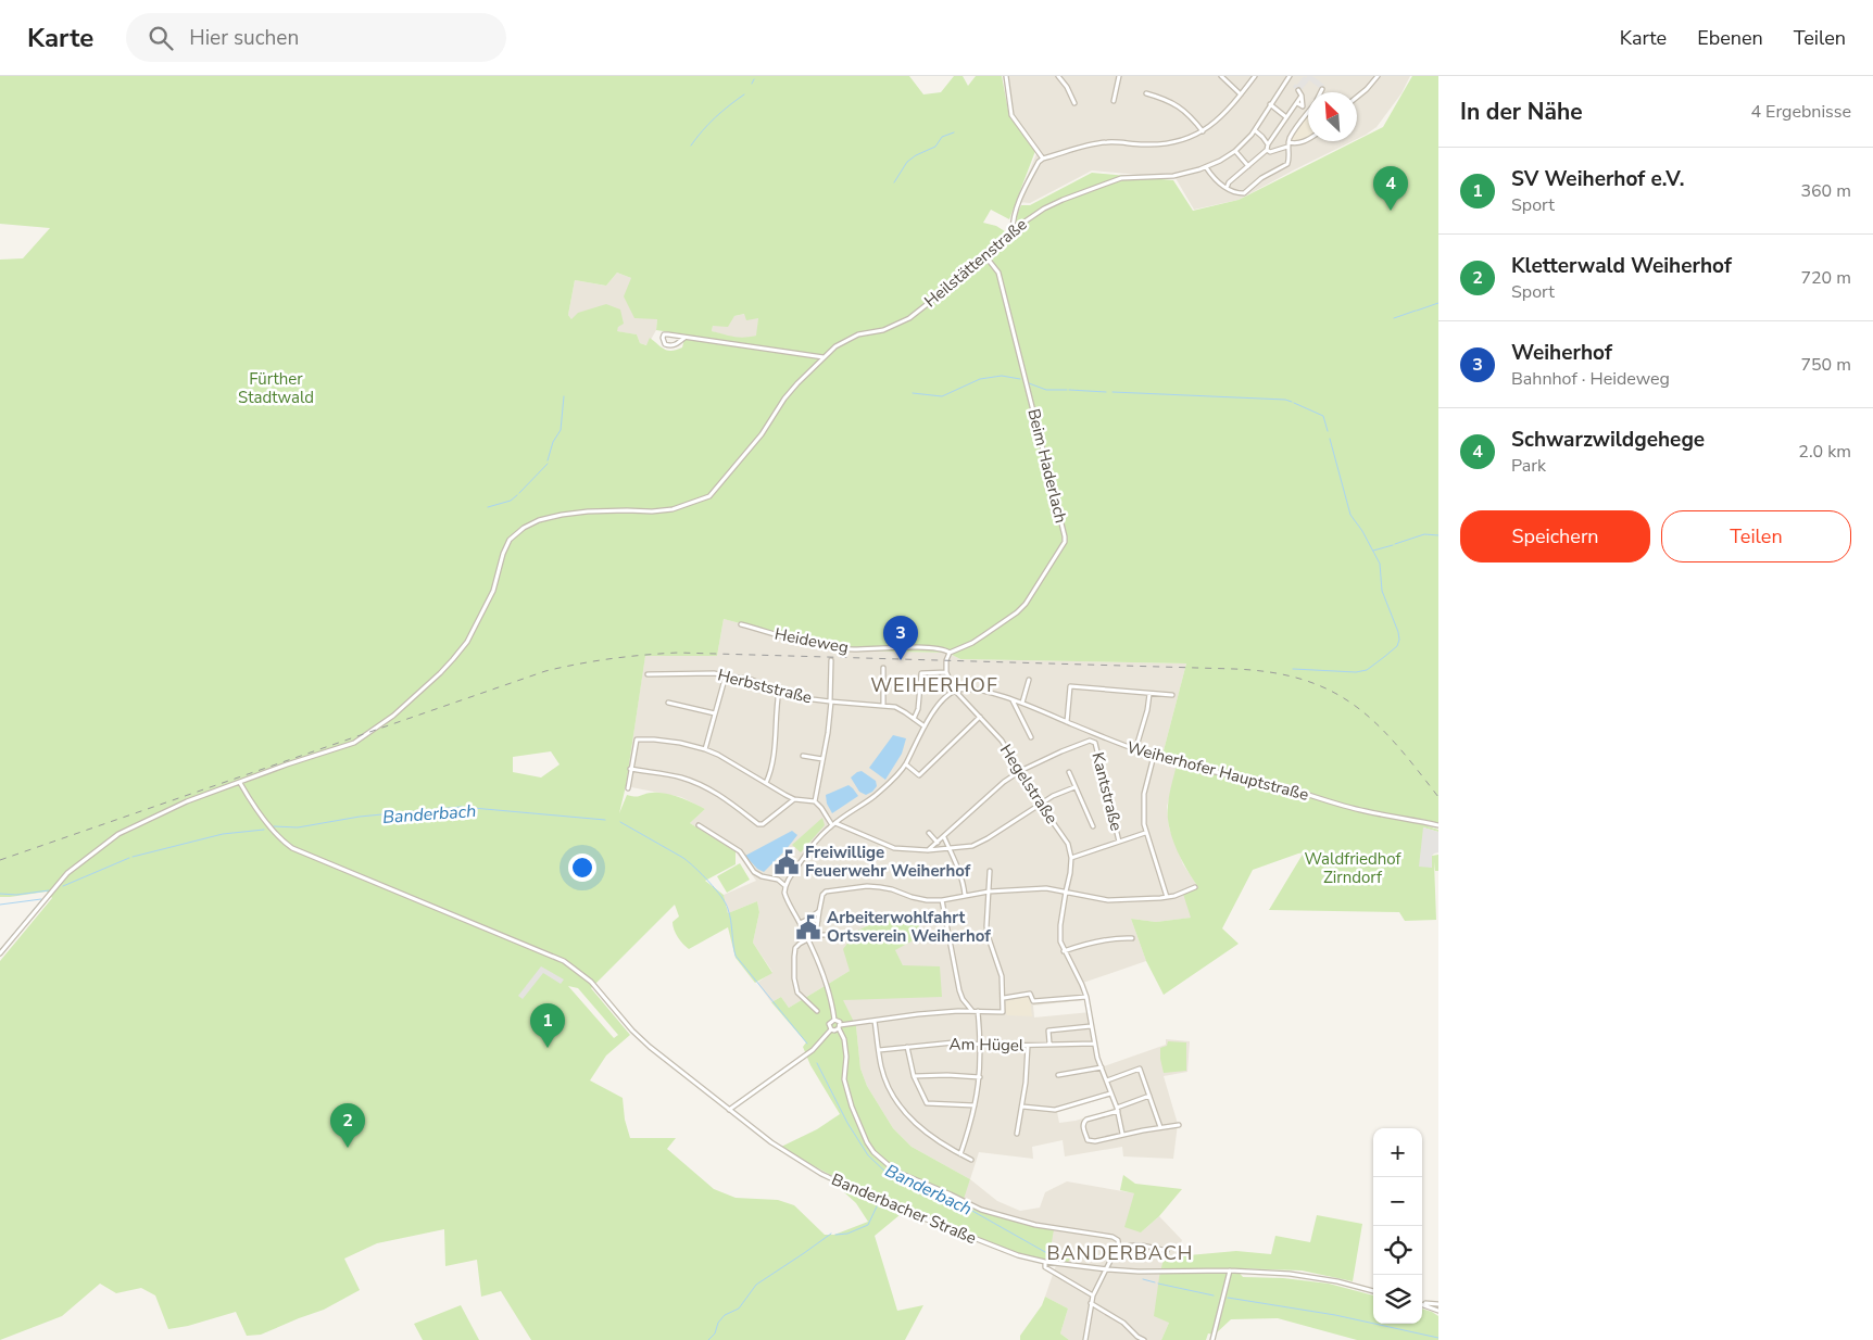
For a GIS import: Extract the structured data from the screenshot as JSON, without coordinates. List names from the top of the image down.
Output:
{
  "streets": {
    "street": [
      "Heilstättenstraße",
      "Beim Haderlach",
      "Heideweg",
      "Herbststraße",
      "Weiherhofer Hauptstraße",
      "Hegelstraße",
      "Kantstraße",
      "Am Hügel",
      "Banderbacher Straße"
    ]
  },
  "crossings": [
    ["Heilstättenstraße", "Beim Haderlach"],
    ["Heilstättenstraße", "Banderbacher Straße"],
    ["Beim Haderlach", "Heideweg"],
    ["Weiherhofer Hauptstraße", "Hegelstraße"]
  ],
  "districts": ["WEIHERHOF", "BANDERBACH"],
  "water": ["Banderbach"],
  "parks": ["Fürther Stadtwald", "Waldfriedhof Zirndorf"],
  "places": {
    "public building": ["Freiwillige Feuerwehr Weiherhof", "Arbeiterwohlfahrt Ortsverein Weiherhof"]
  },
  "north": "top left",
  "page": {
    "header": "Karte",
    "search": "Hier suchen",
    "nav": ["Karte", "Ebenen", "Teilen"],
    "heading": ["In der Nähe", "4 Ergebnisse"],
    "list": [
      {
        "mark": "1",
        "name": "SV Weiherhof e.V.",
        "note": "Sport",
        "value": "360 m"
      },
      {
        "mark": "2",
        "name": "Kletterwald Weiherhof",
        "note": "Sport",
        "value": "720 m"
      },
      {
        "mark": "3",
        "name": "Weiherhof",
        "note": "Bahnhof · Heideweg",
        "value": "750 m"
      },
      {
        "mark": "4",
        "name": "Schwarzwildgehege",
        "note": "Park",
        "value": "2.0 km"
      }
    ],
    "pins": [
      "4",
      "3",
      "1",
      "2"
    ],
    "buttons": ["Speichern", "Teilen"],
    "map_buttons": ["+", "−"]
  }
}
